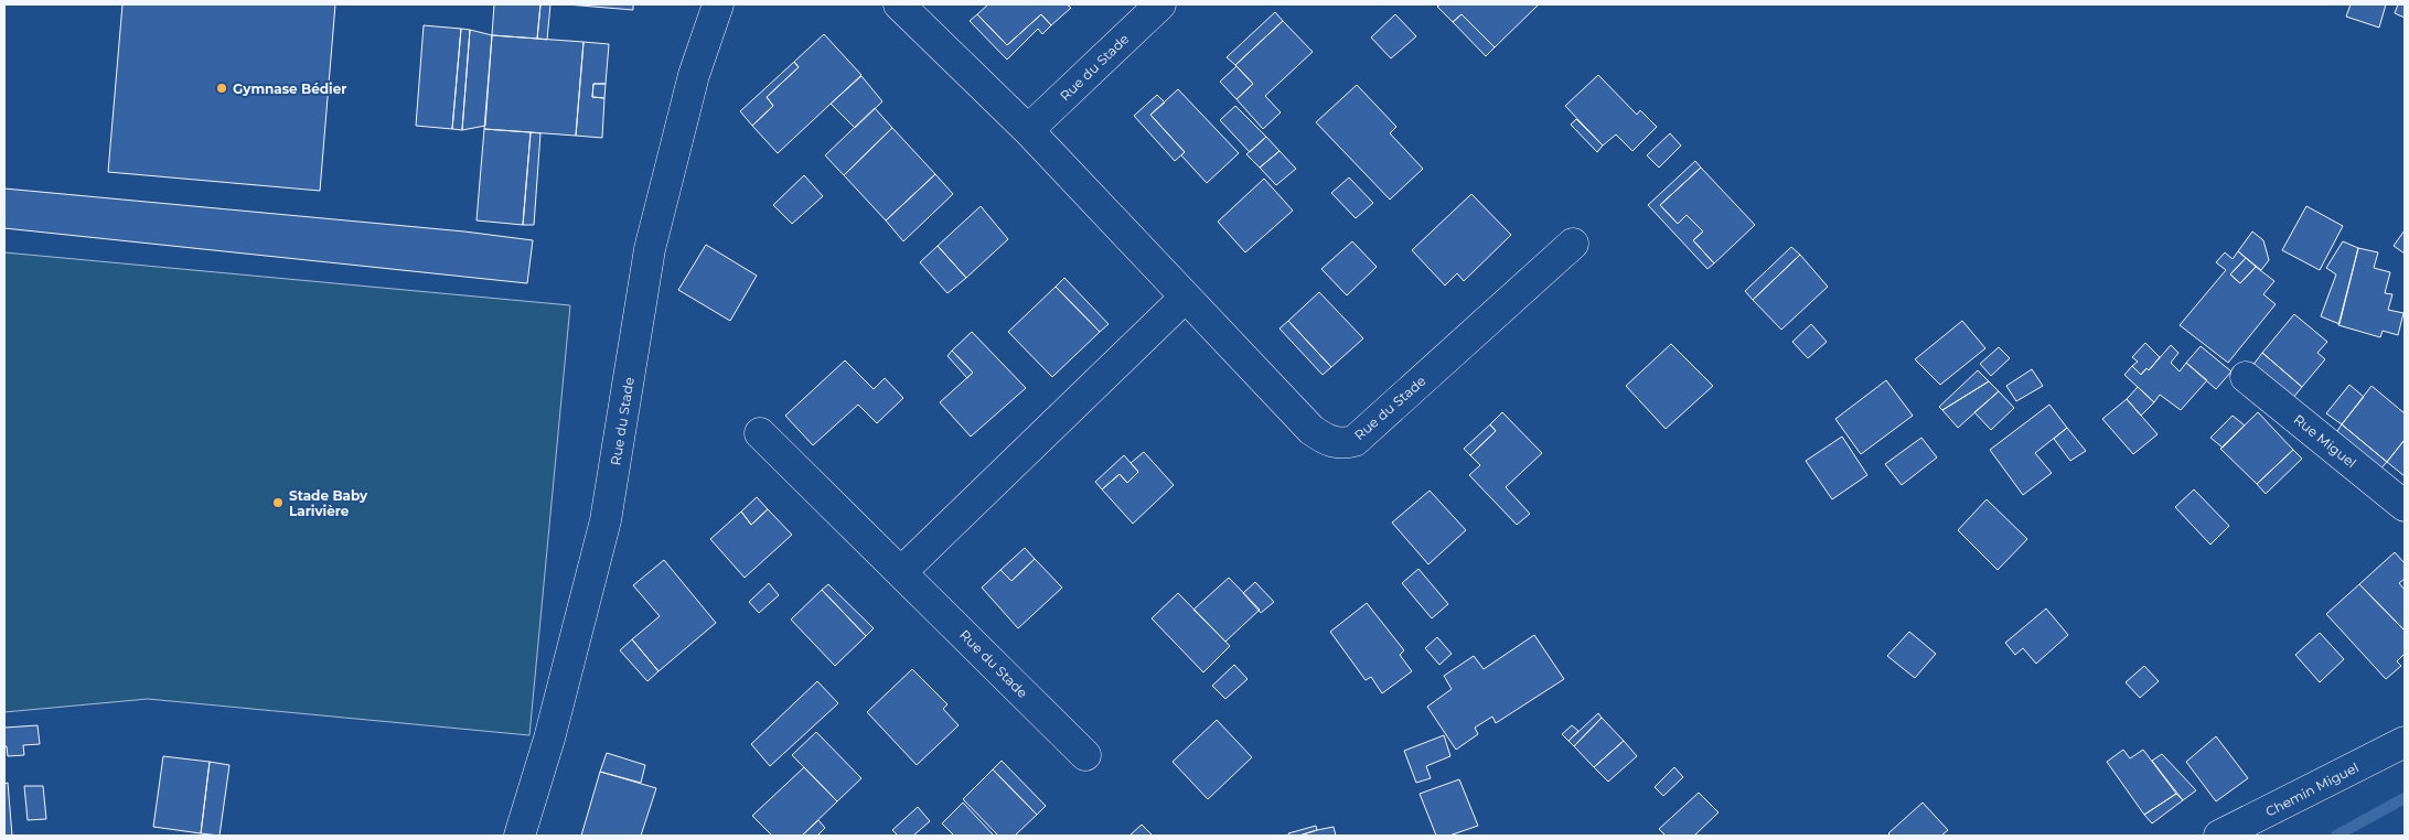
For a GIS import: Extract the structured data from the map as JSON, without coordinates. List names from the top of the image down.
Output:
{
  "streets": {
    "street": ["Rue du Stade", "Rue Miguel", "Chemin Miguel"]
  },
  "places": ["Gymnase Bédier", "Stade Baby Larivière"]
}
